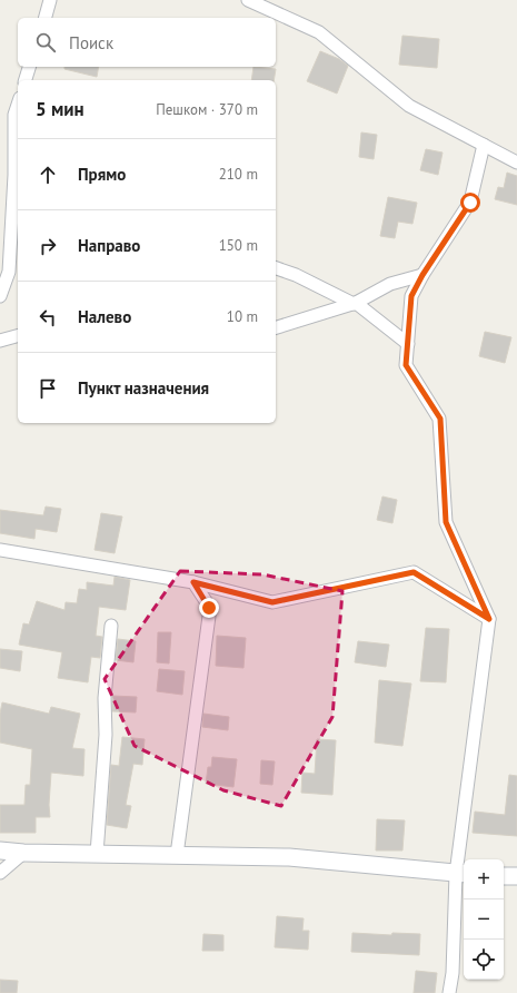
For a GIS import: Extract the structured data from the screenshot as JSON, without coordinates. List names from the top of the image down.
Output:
{
  "page": {
    "search": "Поиск",
    "heading": ["5 мин", "Пешком · 370 m"],
    "list": [
      ["Прямо", "210 m"],
      ["Направо", "150 m"],
      ["Налево", "10 m"],
      "Пункт назначения"
    ],
    "map_buttons": ["+", "−"]
  }
}
